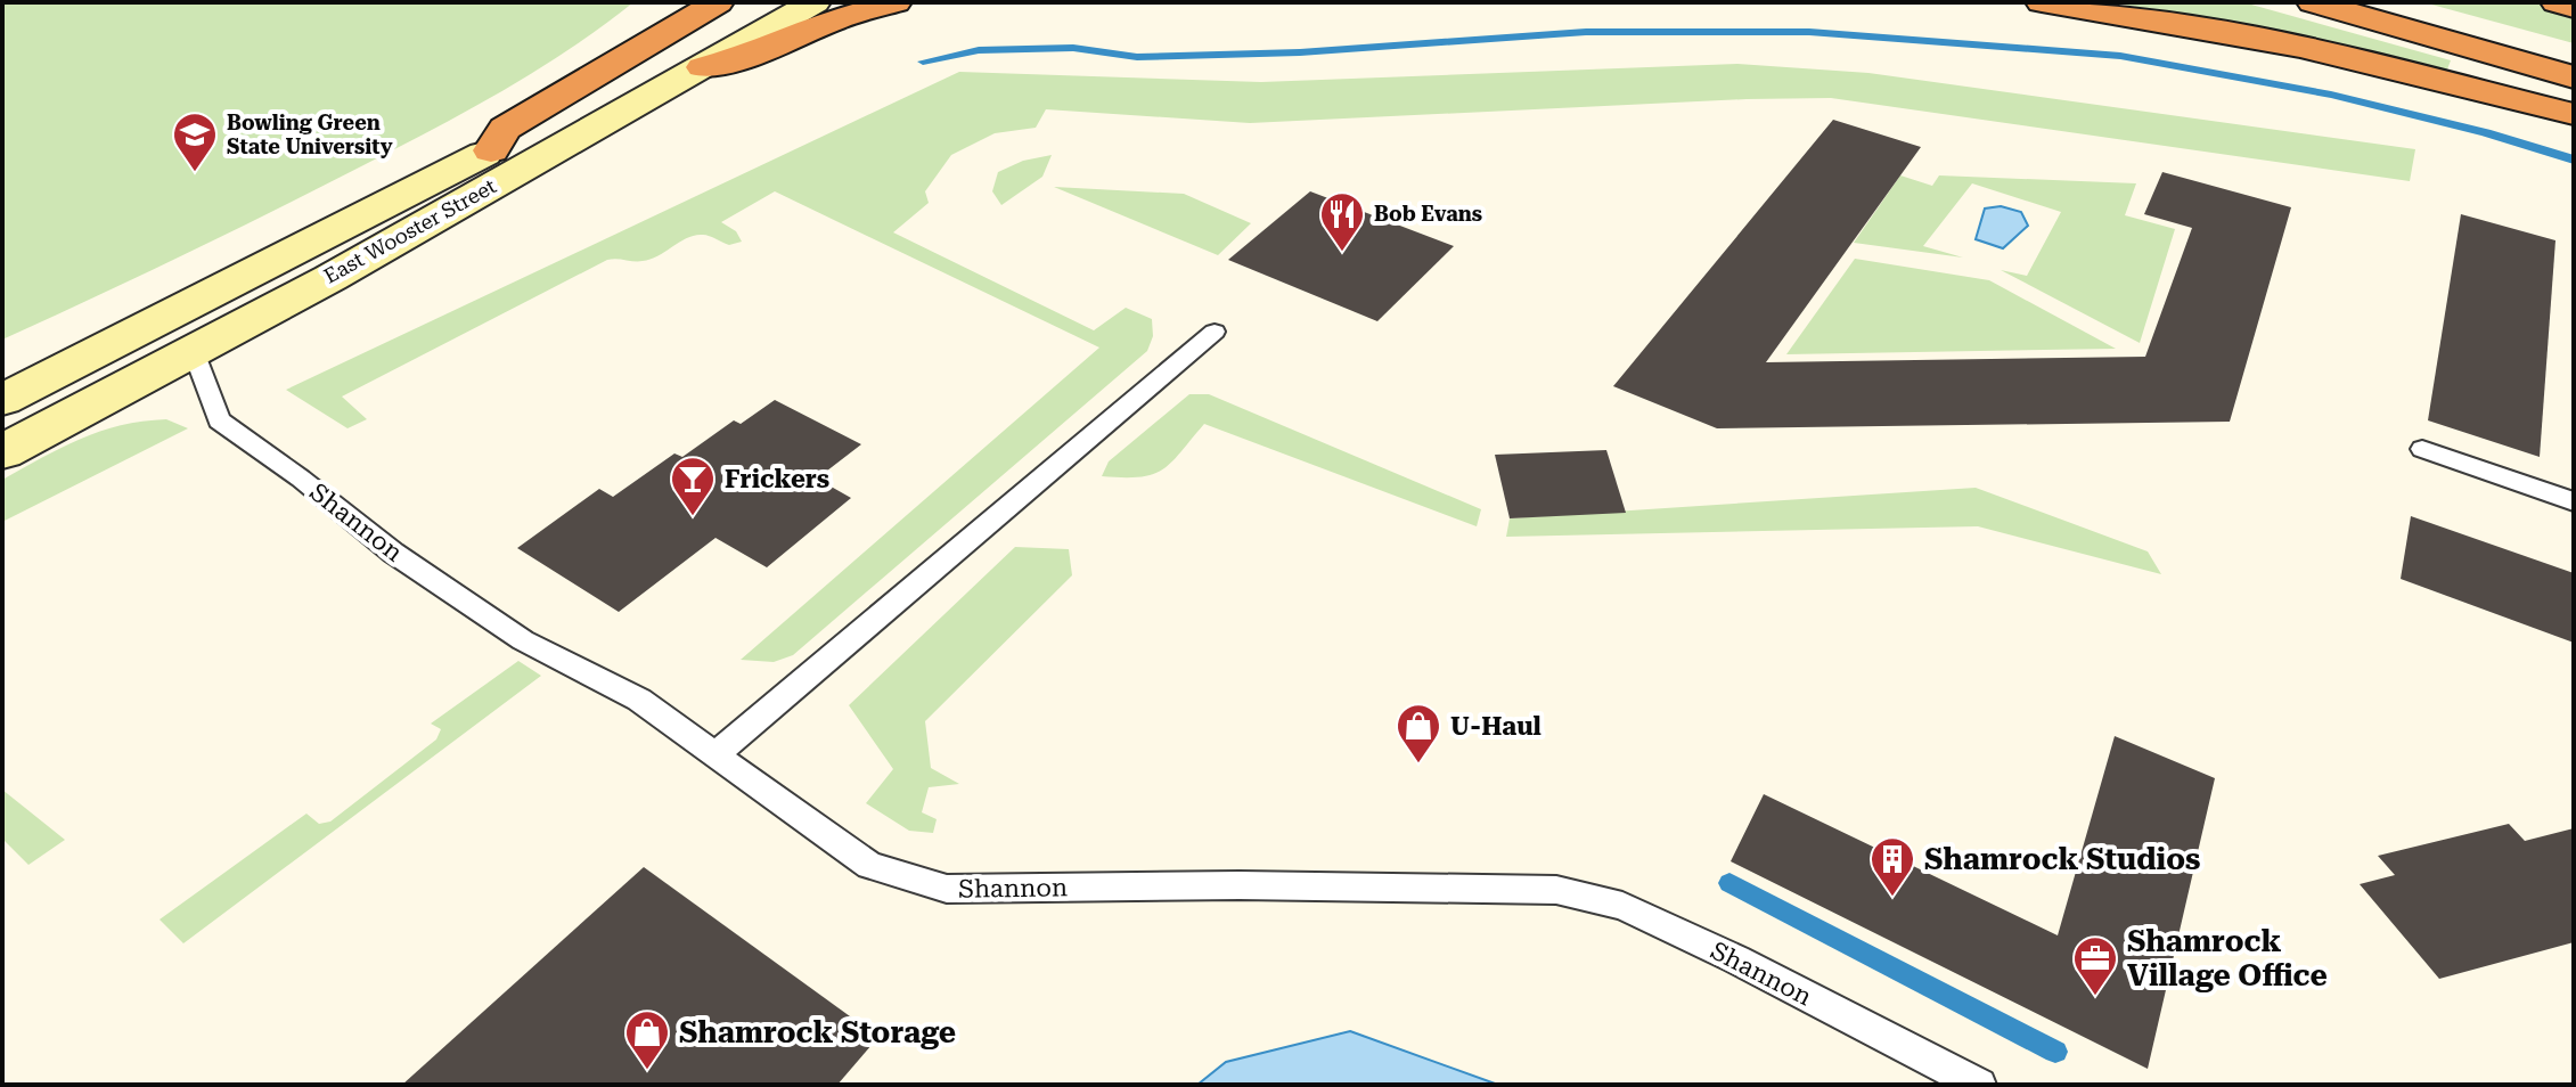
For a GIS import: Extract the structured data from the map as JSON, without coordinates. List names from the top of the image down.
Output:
{
  "streets": {
    "main road": ["East Wooster Street"],
    "lane": ["Shannon"]
  },
  "crossings": [
    ["East Wooster Street", "Shannon"]
  ],
  "places": {
    "school or university": ["Bowling Green State University"],
    "restaurant": ["Bob Evans"],
    "bar": ["Frickers"],
    "shop": ["U-Haul", "Shamrock Storage"],
    "building": ["Shamrock Studios"],
    "office": ["Shamrock Village Office"]
  }
}
